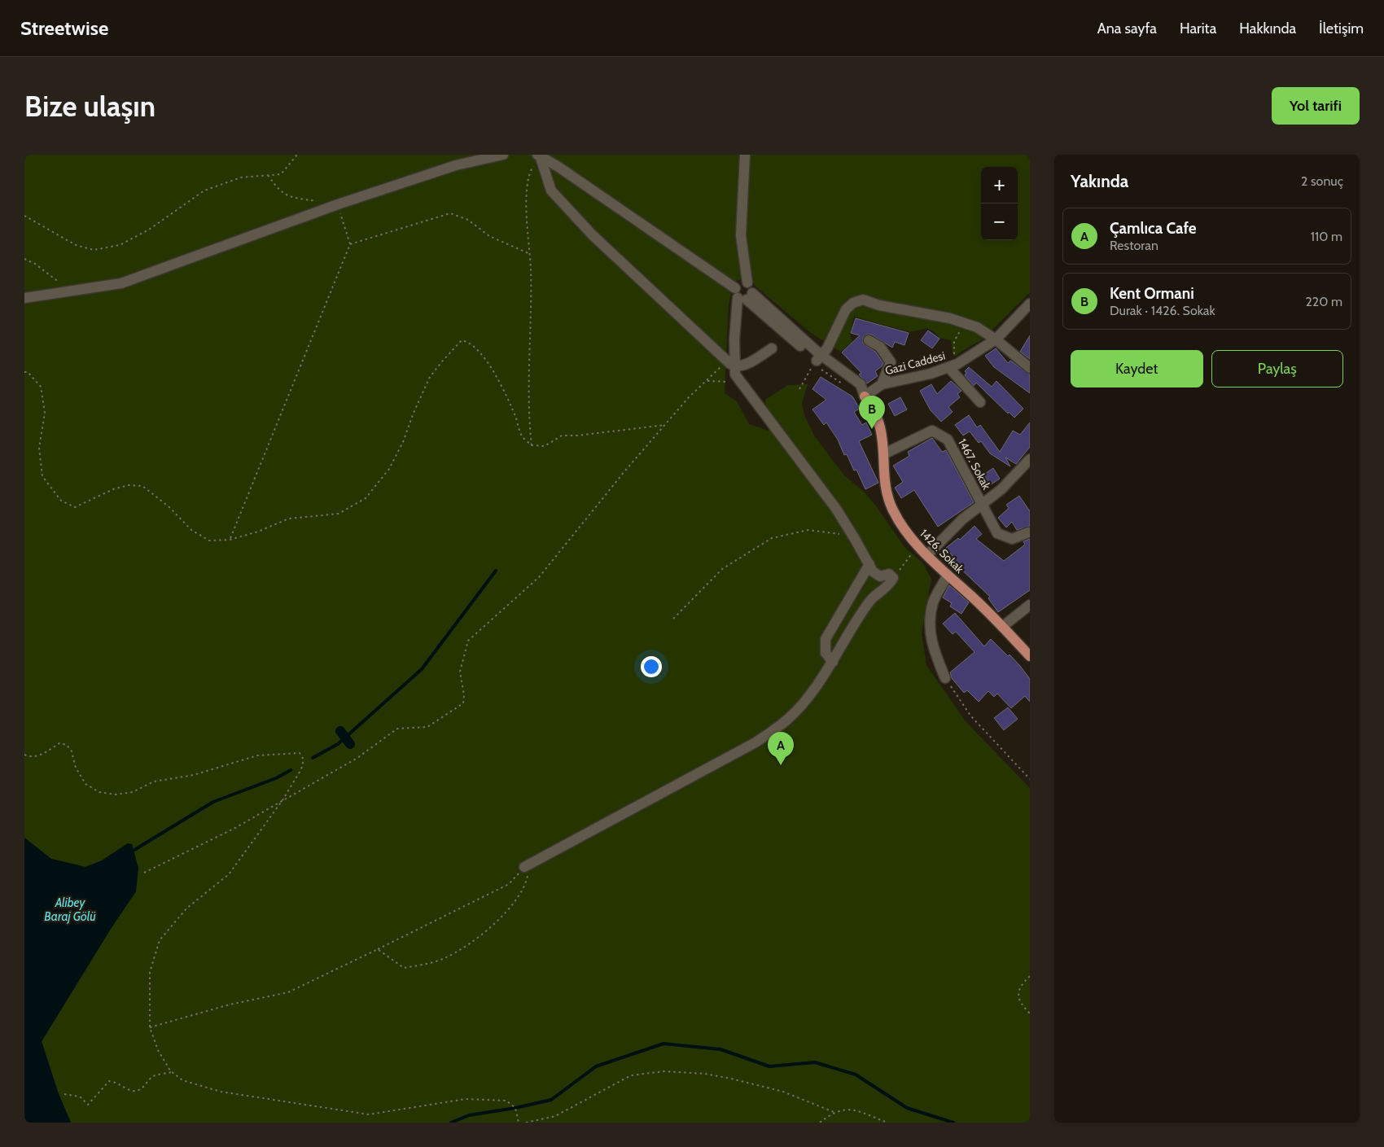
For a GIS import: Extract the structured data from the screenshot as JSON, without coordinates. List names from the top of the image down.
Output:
{
  "streets": {
    "main road": ["1426. Sokak"],
    "street": ["Gazi Caddesi", "1467. Sokak"]
  },
  "crossings": [
    ["Gazi Caddesi", "1426. Sokak"],
    ["1467. Sokak", "1426. Sokak"]
  ],
  "water": ["Alibey Baraj Gölü"],
  "page": {
    "header": "Streetwise",
    "nav": [
      "Ana sayfa",
      "Harita",
      "Hakkında",
      "İletişim"
    ],
    "buttons": [
      "Yol tarifi",
      ["Kaydet", "Paylaş"]
    ],
    "title": "Bize ulaşın",
    "heading": ["Yakında", "2 sonuç"],
    "map_buttons": ["+", "−"],
    "list": [
      {
        "mark": "A",
        "name": "Çamlıca Cafe",
        "note": "Restoran",
        "value": "110 m"
      },
      {
        "mark": "B",
        "name": "Kent Ormani",
        "note": "Durak · 1426. Sokak",
        "value": "220 m"
      }
    ],
    "pins": ["B", "A"]
  }
}
